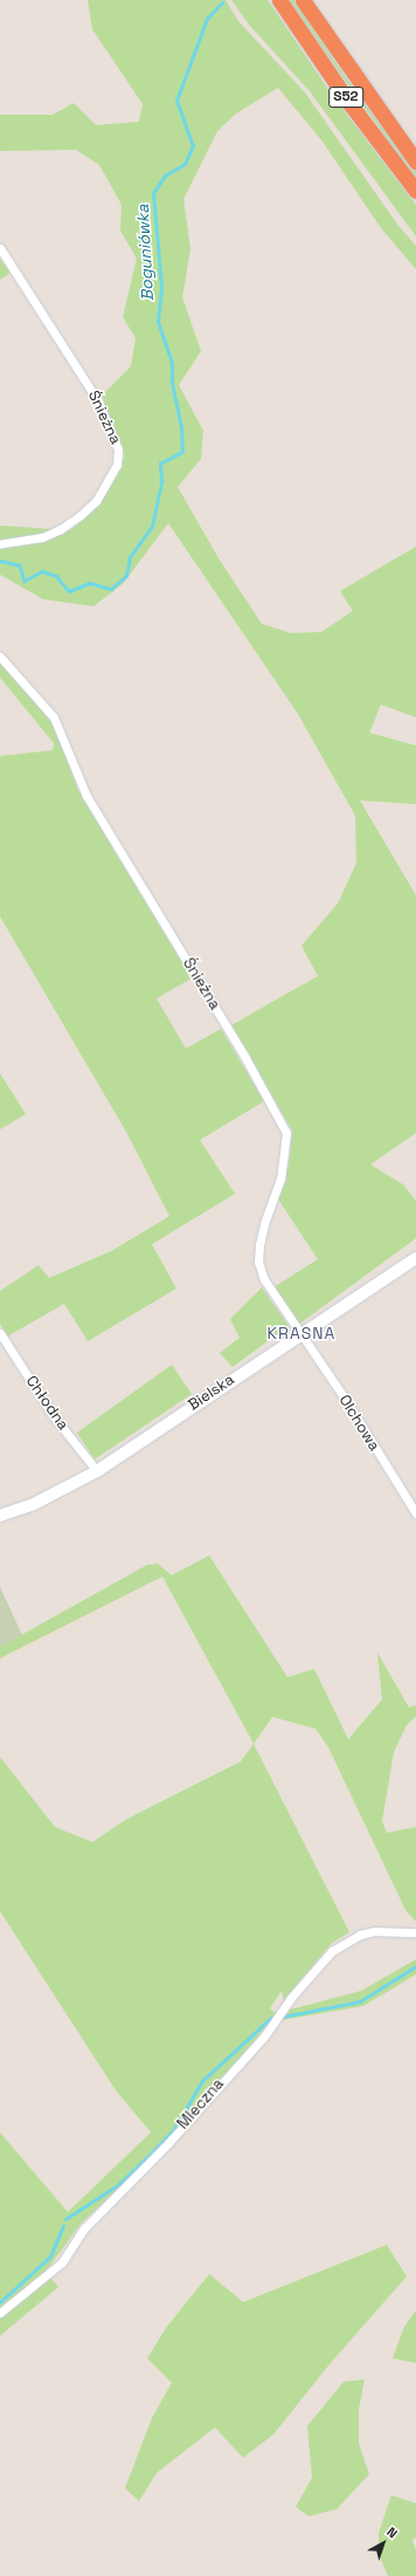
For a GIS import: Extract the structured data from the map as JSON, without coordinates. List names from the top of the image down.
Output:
{
  "streets": {
    "highway": ["S52"],
    "street": [
      "Śnieżna",
      "Bielska",
      "Chłodna",
      "Olchowa",
      "Mleczna"
    ]
  },
  "crossings": [
    ["Śnieżna", "Bielska"],
    ["Śnieżna", "Olchowa"],
    ["Bielska", "Chłodna"],
    ["Bielska", "Olchowa"]
  ],
  "districts": ["KRASNA"],
  "water": ["Boguniówka"],
  "north": "top right"
}
